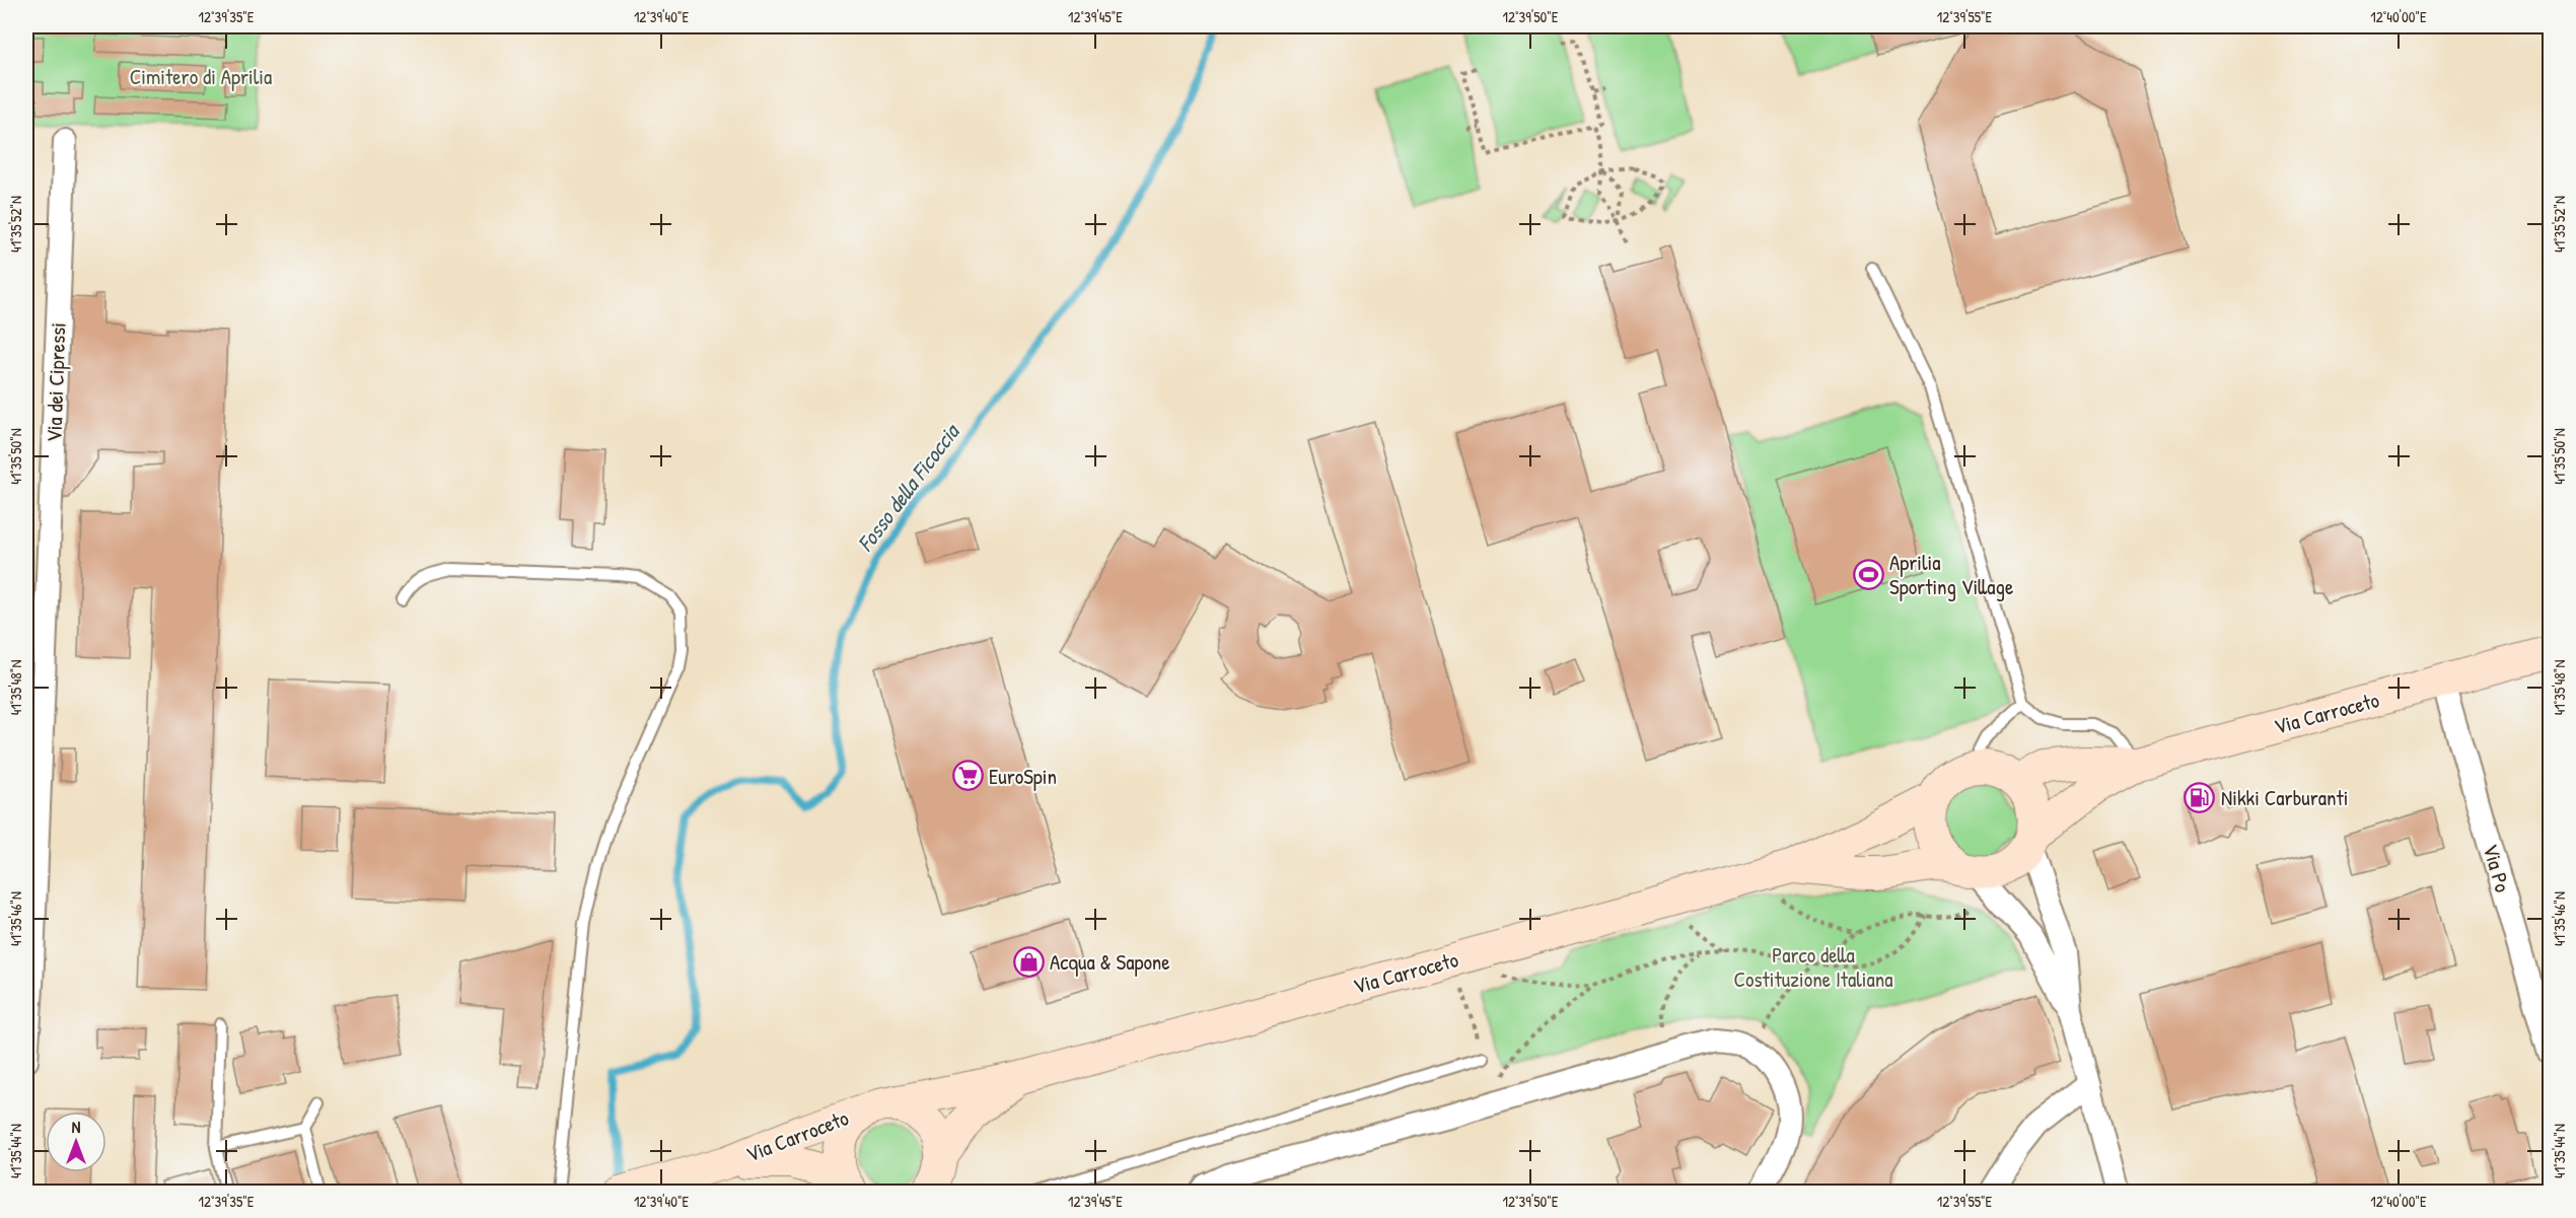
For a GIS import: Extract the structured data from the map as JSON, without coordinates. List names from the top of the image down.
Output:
{
  "streets": {
    "street": ["Via dei Cipressi", "Via Carroceto", "Via Po"]
  },
  "crossings": [
    ["Via Carroceto", "Via Po"]
  ],
  "water": ["Fosso della Ficoccia"],
  "parks": ["Cimitero di Aprilia", "Parco della Costituzione Italiana"],
  "places": {
    "sports": ["Aprilia Sporting Village"],
    "supermarket": ["EuroSpin"],
    "fuel station": ["Nikki Carburanti"],
    "shop": ["Acqua & Sapone"]
  },
  "north": "top",
  "coordinates": [
    "12°39'35\"E",
    "12°39'40\"E",
    "12°39'45\"E",
    "12°39'50\"E",
    "12°39'55\"E",
    "12°40'00\"E",
    "41°35'52\"N",
    "41°35'50\"N",
    "41°35'48\"N",
    "41°35'46\"N",
    "41°35'44\"N"
  ]
}
